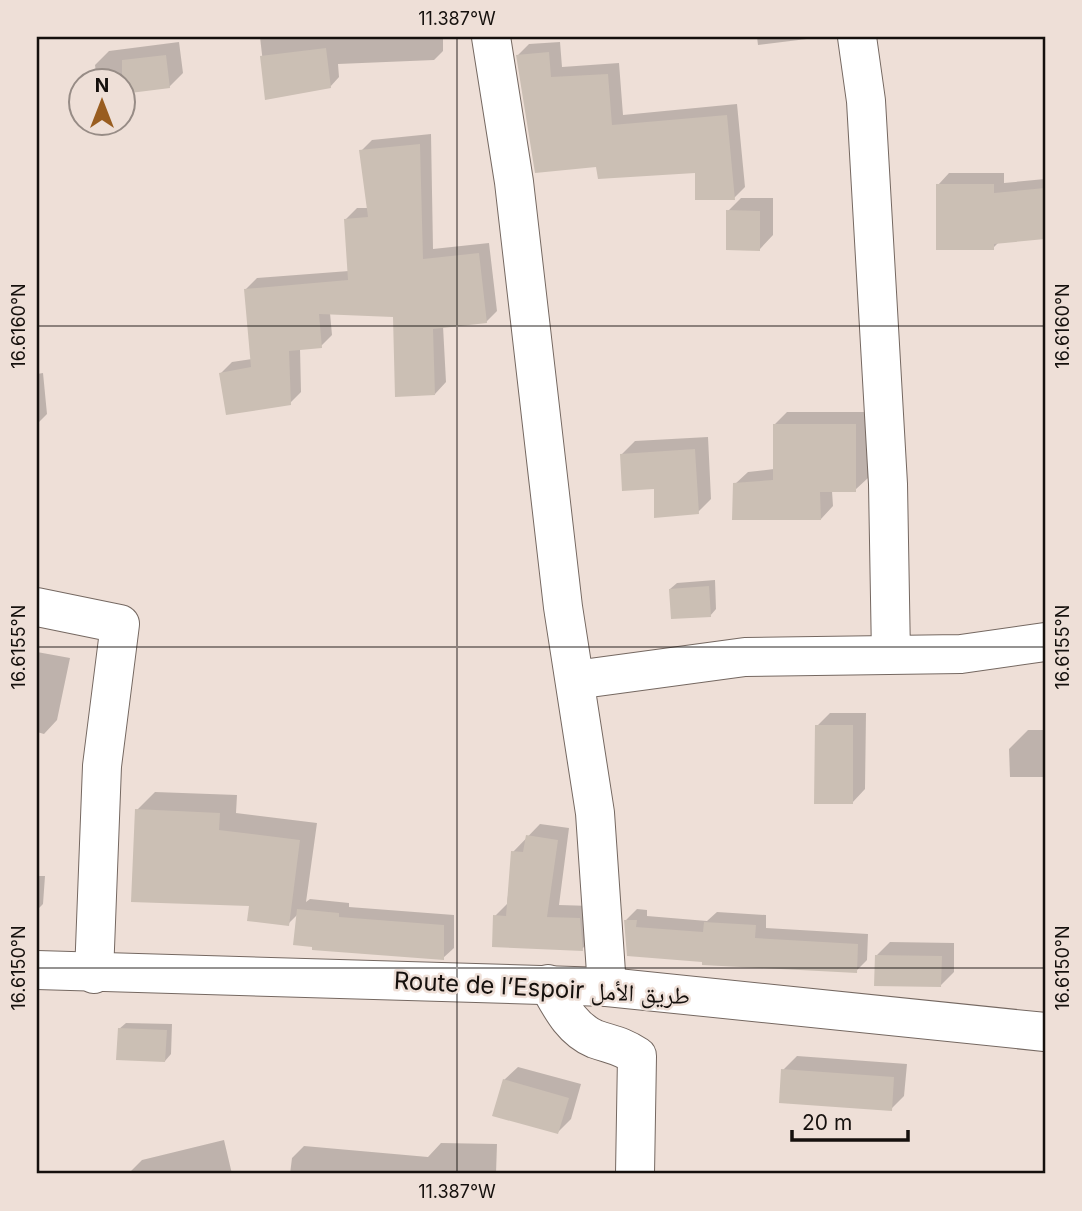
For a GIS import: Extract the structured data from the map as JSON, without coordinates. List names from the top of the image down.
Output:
{
  "streets": {
    "main road": ["Route de l’Espoir طريق الأمل"]
  },
  "scale_bar": "20 m",
  "north": "top",
  "coordinates": [
    "11.387°W",
    "16.6160°N",
    "16.6155°N",
    "16.6150°N"
  ]
}
